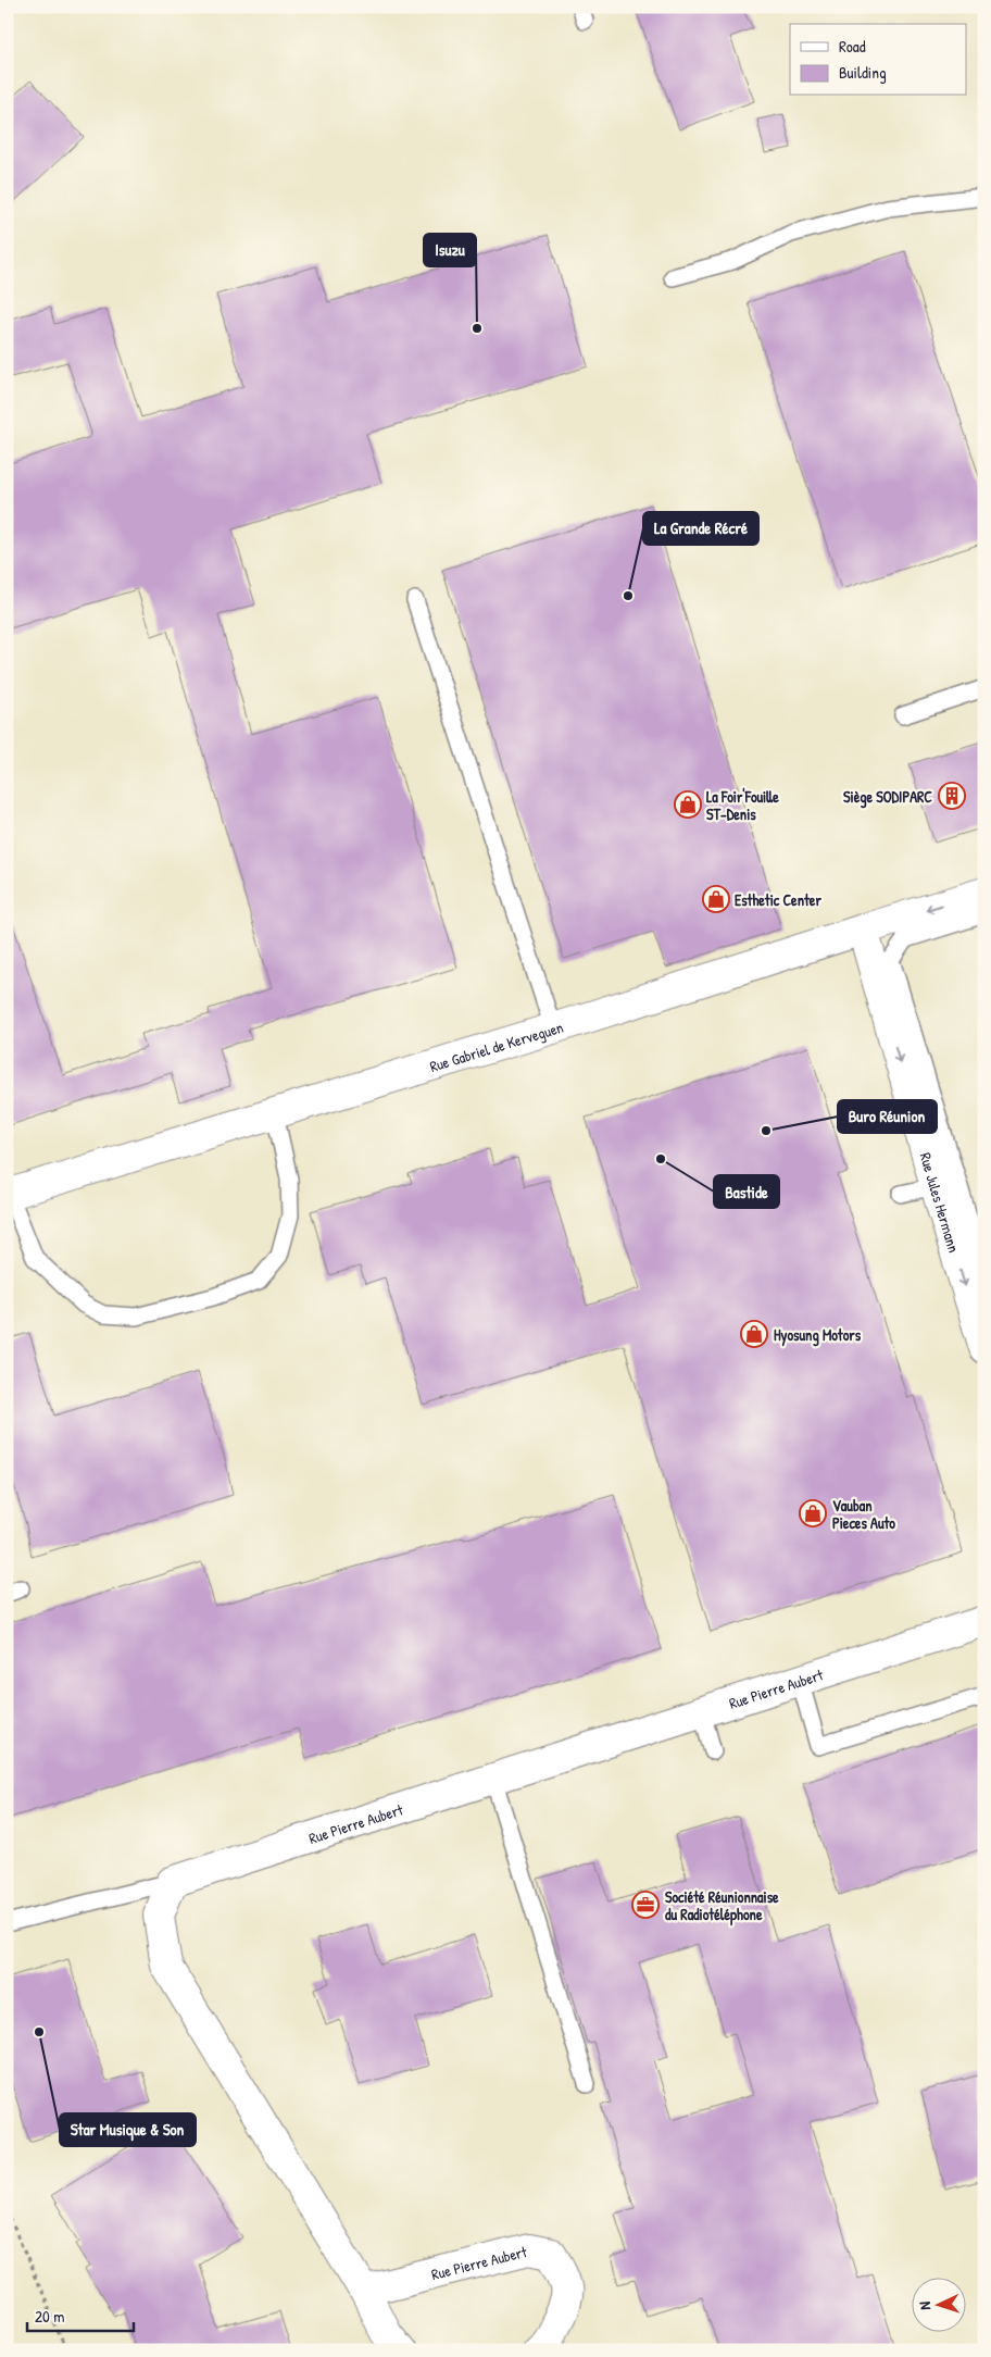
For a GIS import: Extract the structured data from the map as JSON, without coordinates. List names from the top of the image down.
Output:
{
  "streets": {
    "street": ["Rue Gabriel de Kerveguen", "Rue Jules Hermann", "Rue Pierre Aubert"]
  },
  "crossings": [
    ["Rue Gabriel de Kerveguen", "Rue Jules Hermann"]
  ],
  "one_way": ["Rue Jules Hermann"],
  "places": {
    "other": [
      "Isuzu",
      "La Grande Récré",
      "Buro Réunion",
      "Bastide",
      "Star Musique & Son"
    ],
    "building": ["Siège SODIPARC"],
    "shop": [
      "La Foir'Fouille ST-Denis",
      "Esthetic Center",
      "Hyosung Motors",
      "Vauban Pieces Auto"
    ],
    "office": ["Société Réunionnaise du Radiotéléphone"]
  },
  "legend": ["Road", "Building"],
  "scale_bar": "20 m",
  "north": "left"
}
